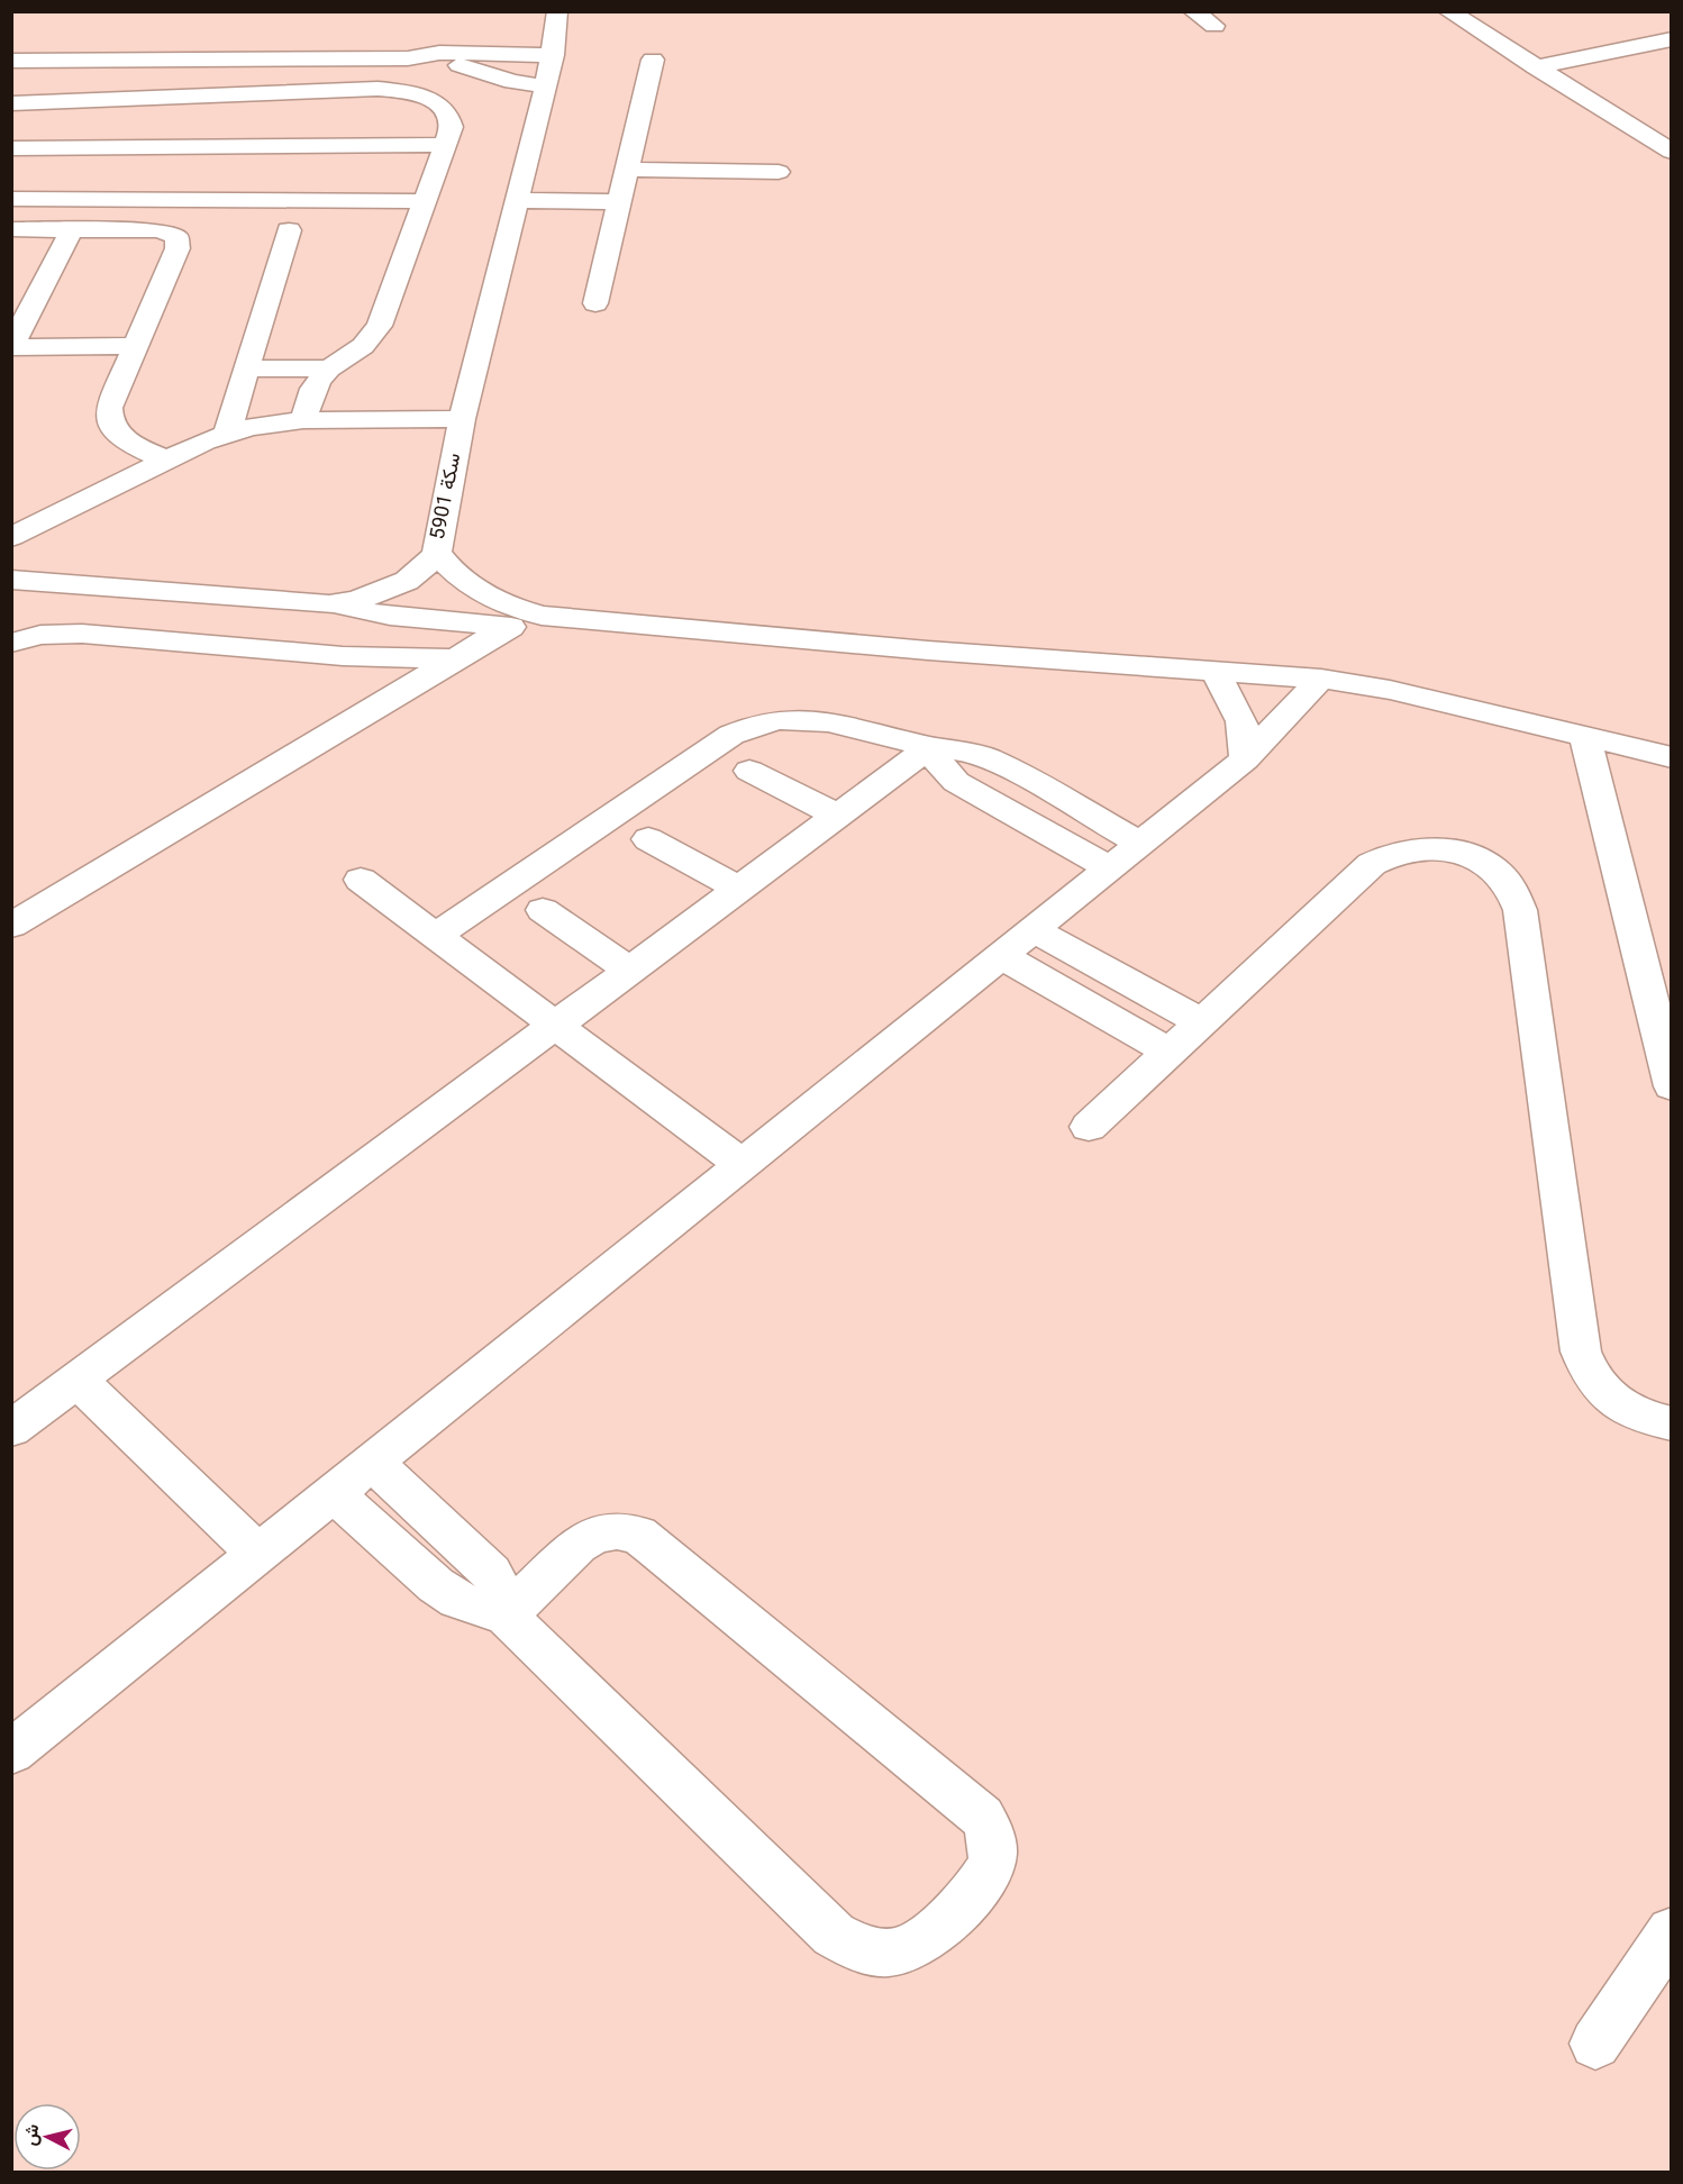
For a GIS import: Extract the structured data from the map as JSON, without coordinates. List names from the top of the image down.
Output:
{
  "streets": {
    "street": ["سكة 5901"]
  },
  "north": "left"
}
